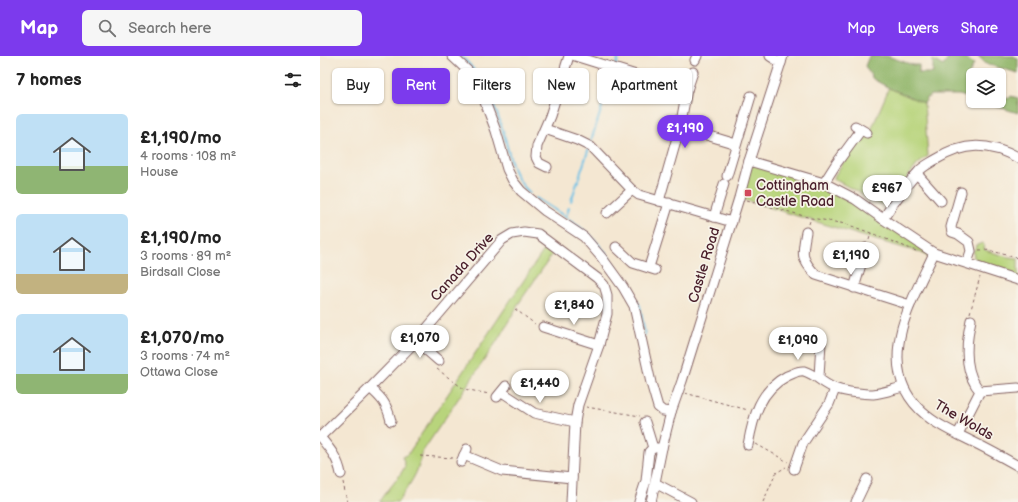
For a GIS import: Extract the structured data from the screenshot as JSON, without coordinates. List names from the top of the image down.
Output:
{
  "streets": {
    "street": ["Castle Road", "Canada Drive", "The Wolds"]
  },
  "places": {
    "transit": ["Cottingham Castle Road"]
  },
  "page": {
    "header": "Map",
    "search": "Search here",
    "nav": ["Map", "Layers", "Share"],
    "heading": "7 homes",
    "chip": [
      "Buy",
      "Rent",
      "Filters",
      "New",
      "Apartment"
    ],
    "list": [
      {
        "name": "£1,190/mo",
        "note": "4 rooms · 108 m² · House"
      },
      {
        "name": "£1,190/mo",
        "note": "3 rooms · 89 m² · Birdsall Close"
      },
      {
        "name": "£1,070/mo",
        "note": "3 rooms · 74 m² · Ottawa Close"
      }
    ],
    "price": [
      "£1,190",
      "£967",
      "£1,190",
      "£1,840",
      "£1,070",
      "£1,090",
      "£1,440"
    ]
  }
}
